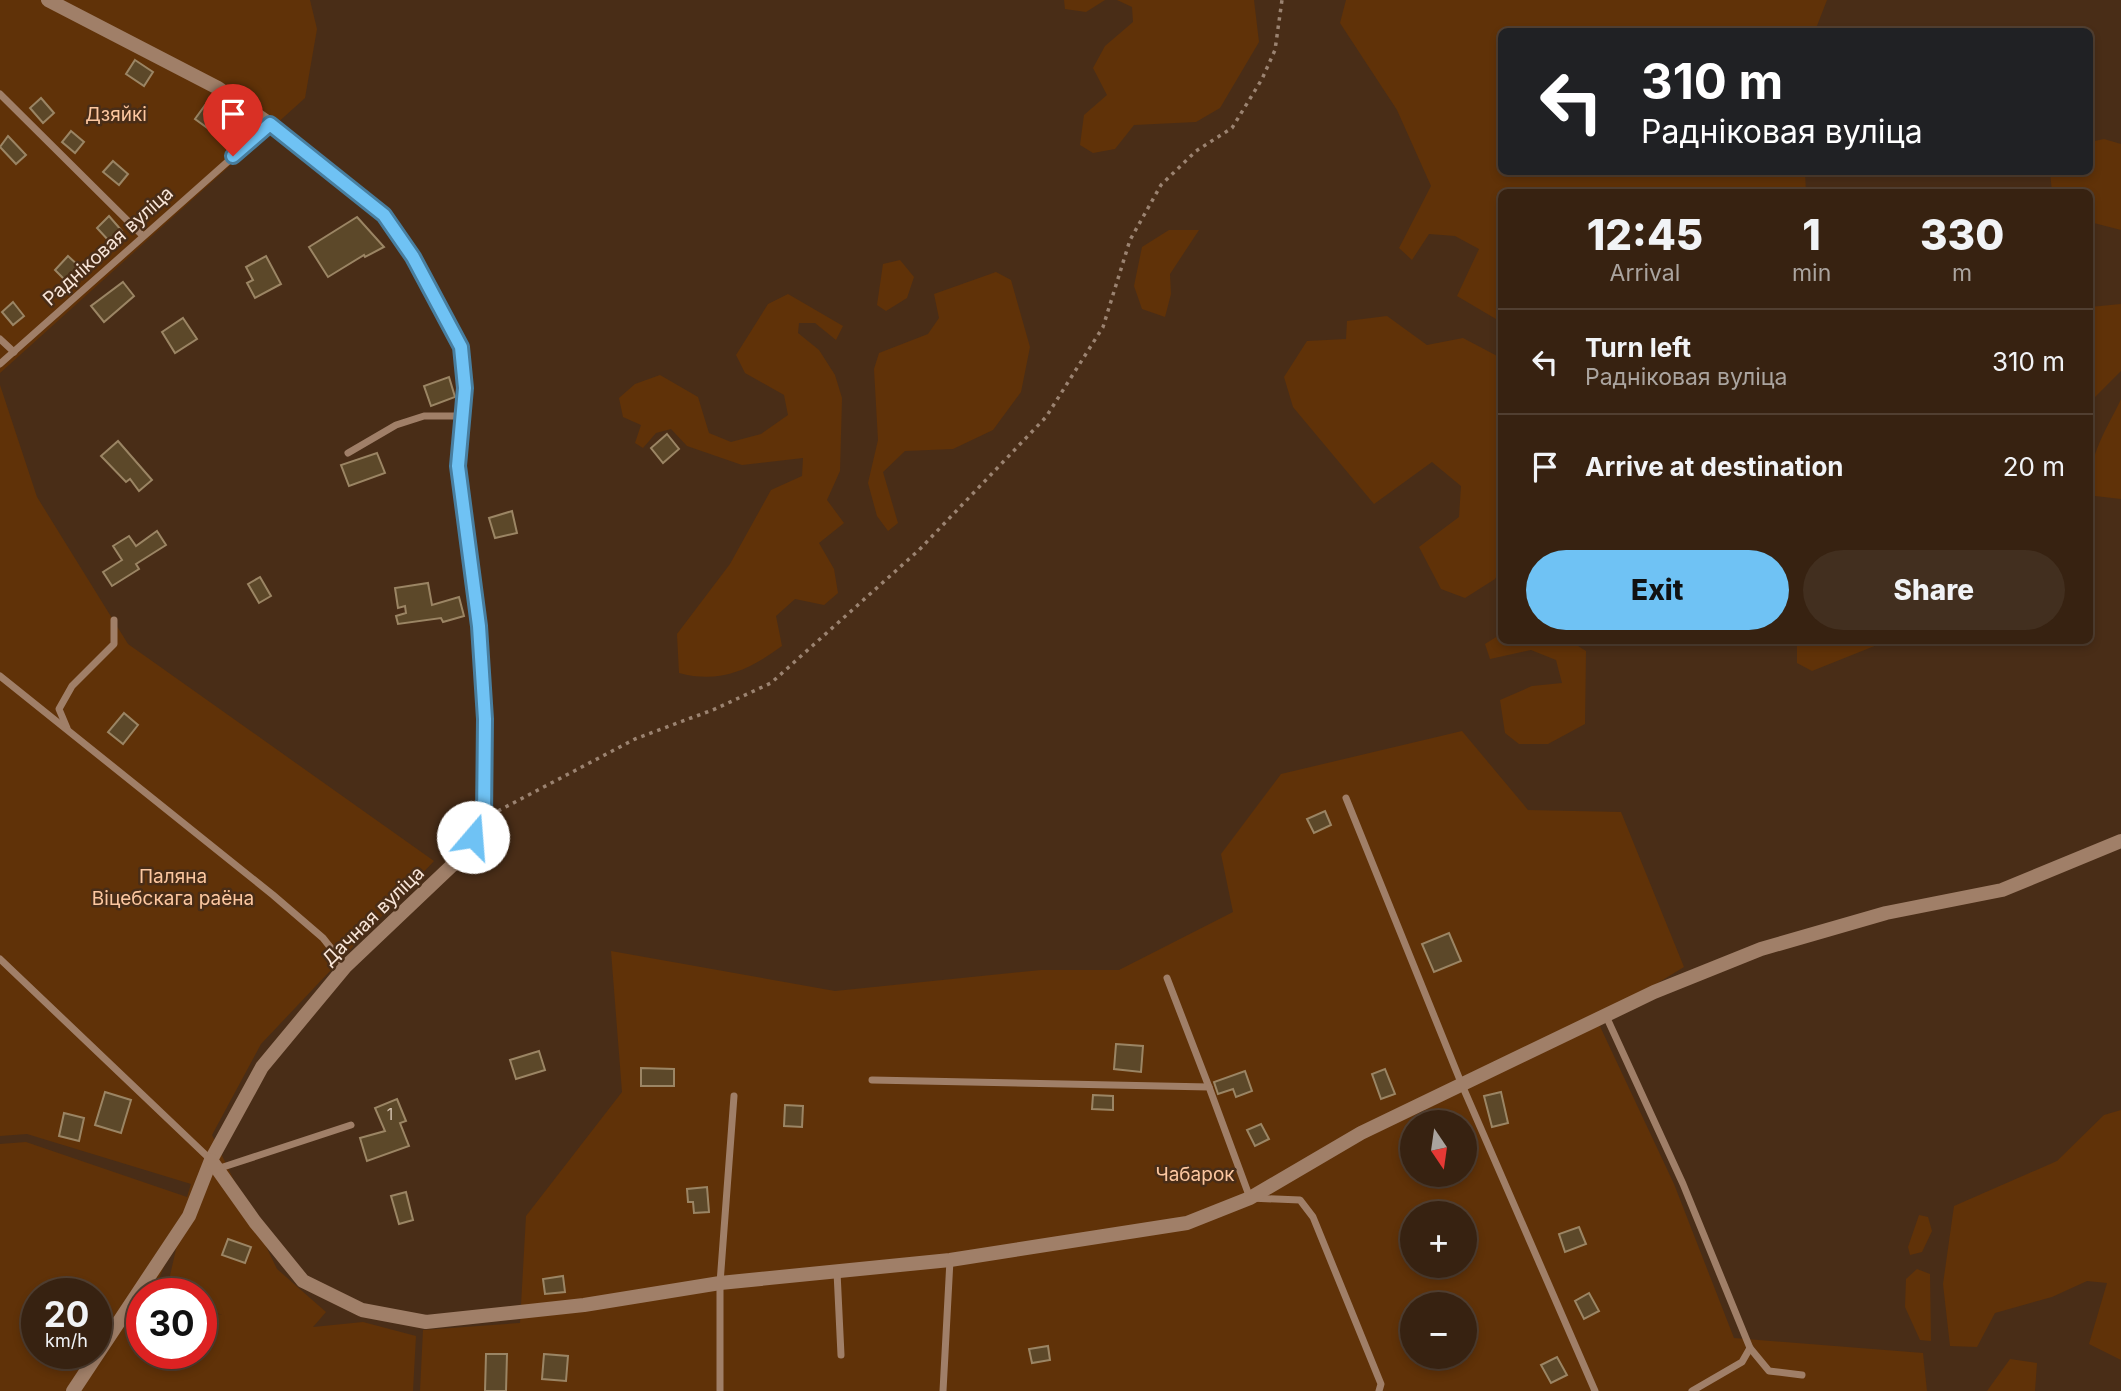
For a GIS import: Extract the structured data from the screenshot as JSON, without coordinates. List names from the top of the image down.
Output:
{
  "streets": {
    "street": ["Дачная вуліца"],
    "lane": ["Радніковая вуліца"]
  },
  "crossings": [
    ["Радніковая вуліца", "Дачная вуліца"]
  ],
  "parks": ["Дзяйкі", "Паляна Віцебскага раёна", "Чабарок"],
  "house_numbers": ["1"],
  "north": "bottom",
  "page": {
    "turn": ["310 m", "Радніковая вуліца"],
    "eta": [
      "12:45",
      "Arrival",
      "1",
      "min",
      "330",
      "m"
    ],
    "list": [
      {
        "name": "Turn left",
        "note": "Радніковая вуліца",
        "value": "310 m"
      },
      {
        "name": "Arrive at destination",
        "value": "20 m"
      }
    ],
    "buttons": ["Exit", "Share"],
    "map_buttons": ["+", "−"],
    "speed": "20 km/h",
    "limit": "30"
  }
}
